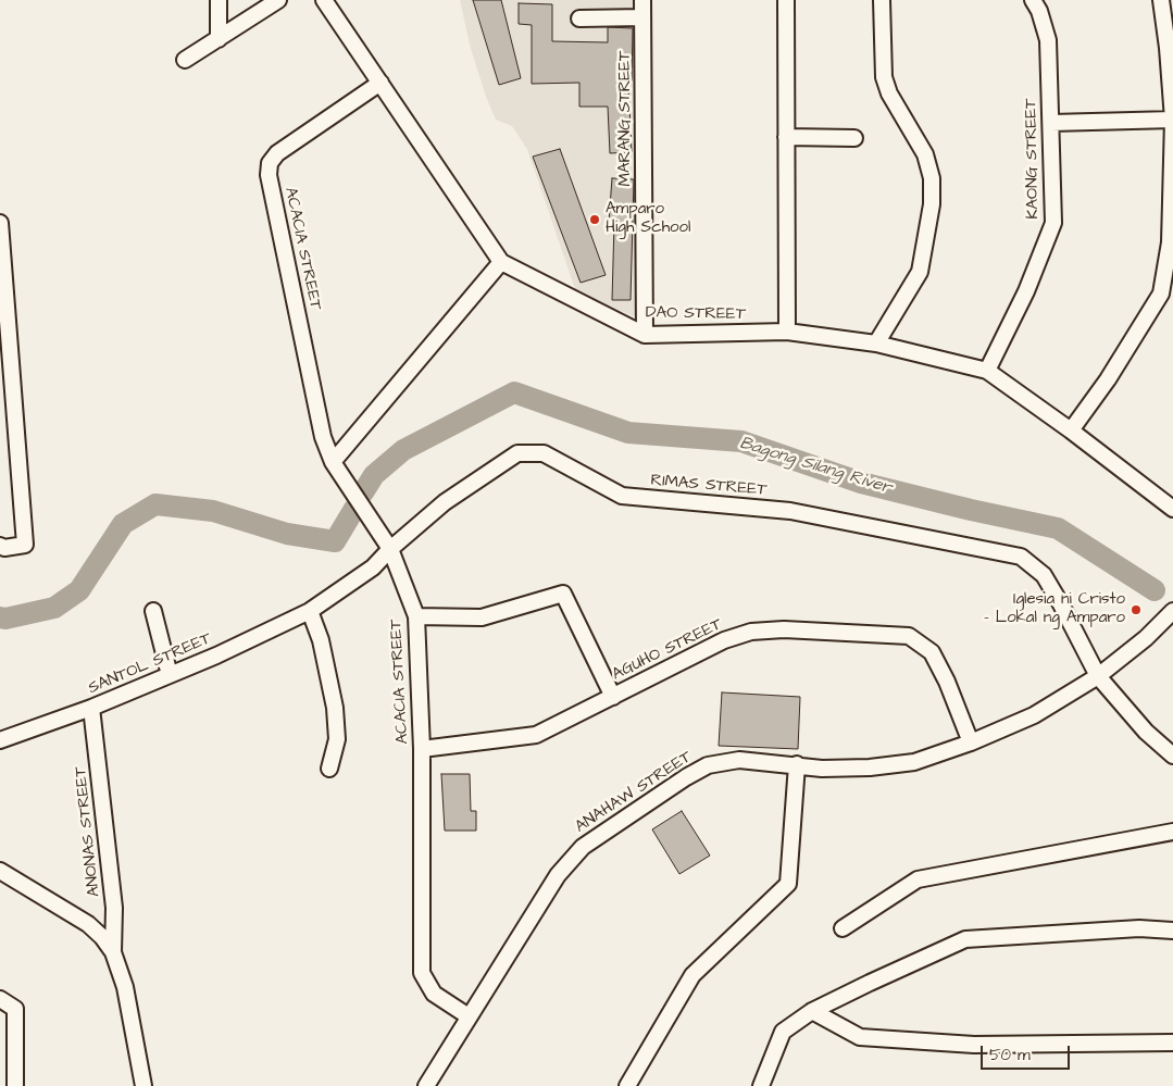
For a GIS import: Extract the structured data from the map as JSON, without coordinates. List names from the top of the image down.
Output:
{
  "streets": {
    "street": [
      "MARANG STREET",
      "KAONG STREET",
      "ACACIA STREET",
      "DAO STREET",
      "RIMAS STREET",
      "AGUHO STREET",
      "SANTOL STREET",
      "ANAHAW STREET",
      "ANONAS STREET"
    ]
  },
  "crossings": [
    ["MARANG STREET", "DAO STREET"],
    ["KAONG STREET", "DAO STREET"],
    ["ACACIA STREET", "DAO STREET"],
    ["ACACIA STREET", "RIMAS STREET"],
    ["ACACIA STREET", "AGUHO STREET"],
    ["ACACIA STREET", "ANAHAW STREET"],
    ["RIMAS STREET", "SANTOL STREET"],
    ["RIMAS STREET", "ANAHAW STREET"],
    ["AGUHO STREET", "ANAHAW STREET"],
    ["SANTOL STREET", "ANONAS STREET"]
  ],
  "water": ["Bagong Silang River"],
  "places": ["Amparo High School", "Iglesia ni Cristo - Lokal ng Amparo"],
  "scale_bar": "50 m"
}
